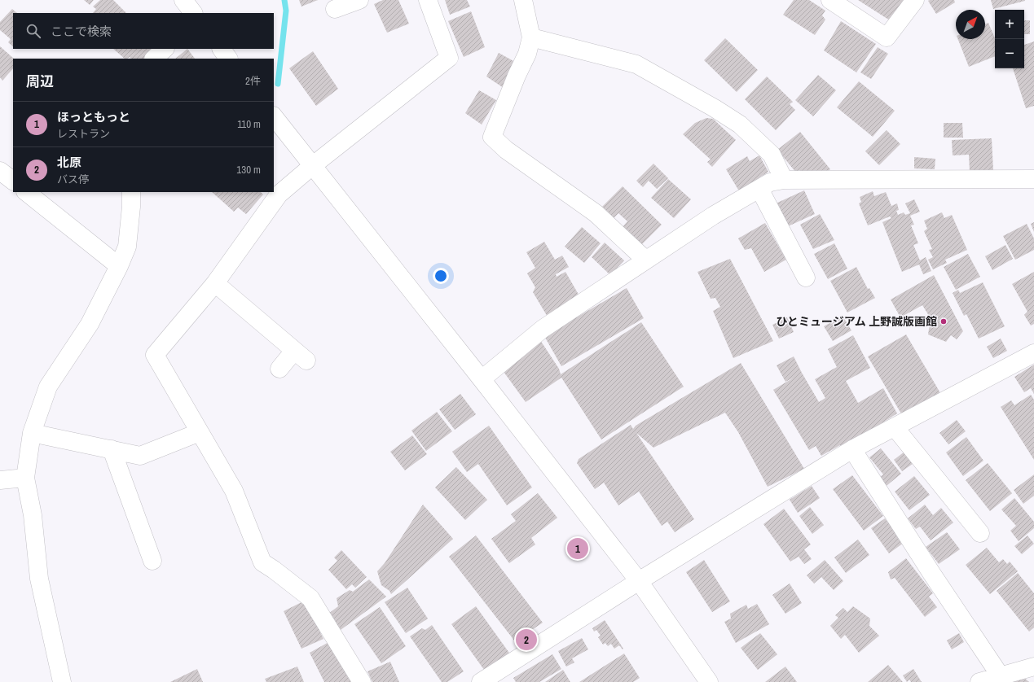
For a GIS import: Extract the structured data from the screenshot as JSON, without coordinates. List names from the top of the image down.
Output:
{
  "places": ["ひとミュージアム 上野誠版画館"],
  "north": "top right",
  "page": {
    "map_buttons": ["+", "−"],
    "search": "ここで検索",
    "heading": ["周辺", "2件"],
    "list": [
      {
        "mark": "1",
        "name": "ほっともっと",
        "note": "レストラン",
        "value": "110 m"
      },
      {
        "mark": "2",
        "name": "北原",
        "note": "バス停",
        "value": "130 m"
      }
    ],
    "pins": ["1", "2"]
  }
}
